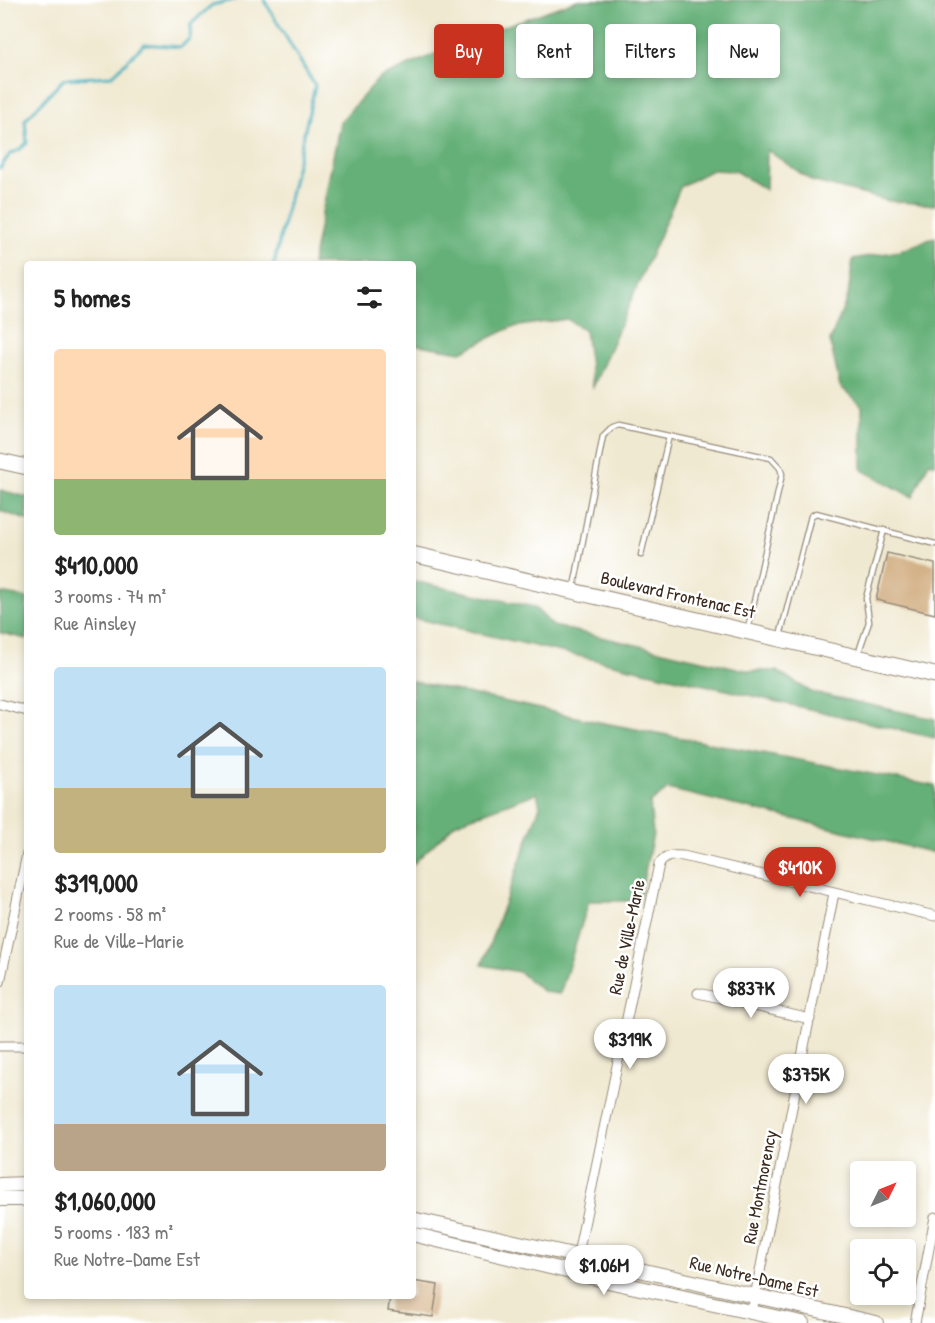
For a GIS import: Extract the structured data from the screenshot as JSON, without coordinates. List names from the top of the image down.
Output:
{
  "streets": {
    "main road": ["Boulevard Frontenac Est"],
    "street": ["Rue de Ville-Marie", "Rue Montmorency", "Rue Notre-Dame Est"]
  },
  "crossings": [
    ["Rue de Ville-Marie", "Rue Montmorency"],
    ["Rue de Ville-Marie", "Rue Notre-Dame Est"],
    ["Rue Montmorency", "Rue Notre-Dame Est"]
  ],
  "north": "top right",
  "page": {
    "chip": [
      "Buy",
      "Rent",
      "Filters",
      "New"
    ],
    "heading": "5 homes",
    "list": [
      {
        "name": "$410,000",
        "note": "3 rooms · 74 m² · Rue Ainsley"
      },
      {
        "name": "$319,000",
        "note": "2 rooms · 58 m² · Rue de Ville-Marie"
      },
      {
        "name": "$1,060,000",
        "note": "5 rooms · 183 m² · Rue Notre-Dame Est"
      }
    ],
    "price": [
      "$410K",
      "$837K",
      "$319K",
      "$375K",
      "$1.06M"
    ]
  }
}
